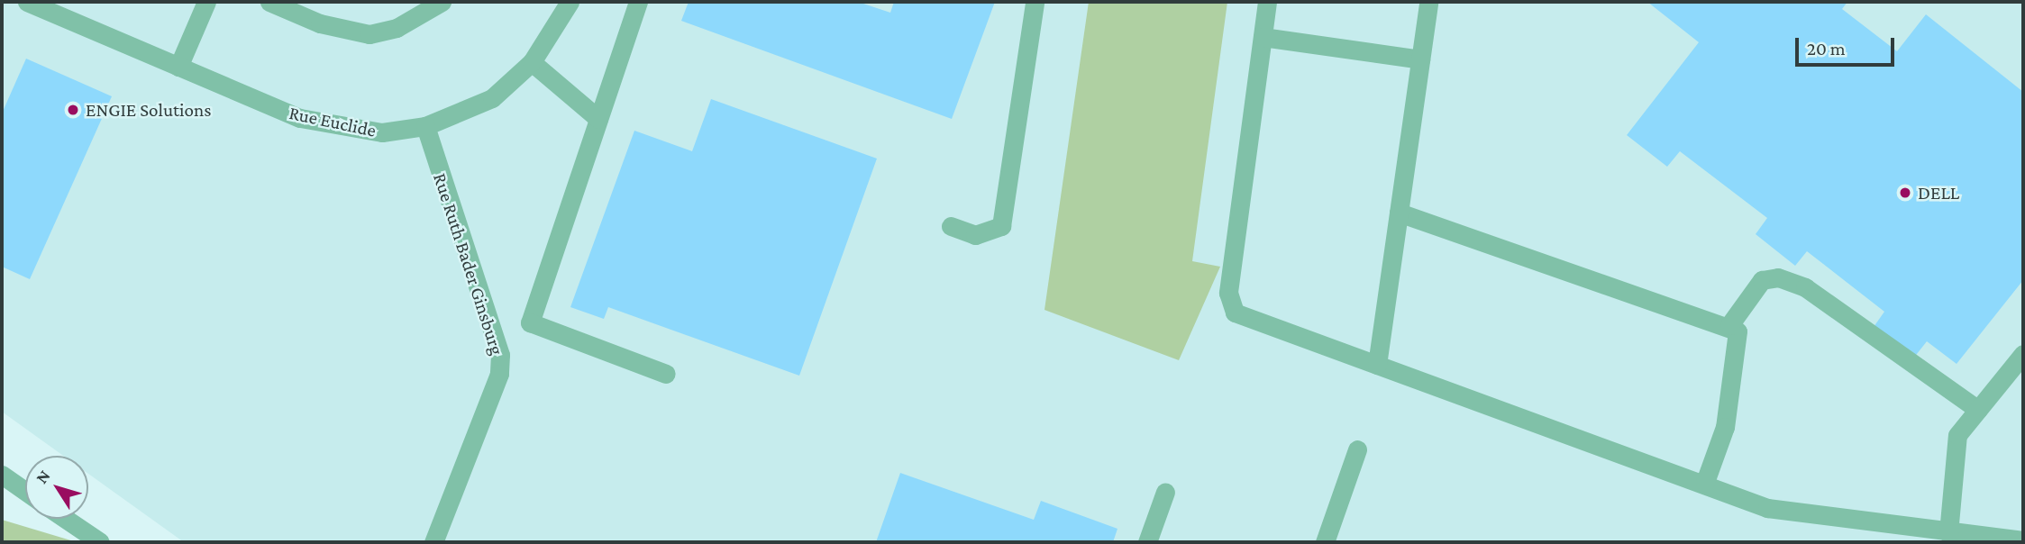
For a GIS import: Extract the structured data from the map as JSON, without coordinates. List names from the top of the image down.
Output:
{
  "streets": {
    "street": ["Rue Euclide", "Rue Ruth Bader Ginsburg"]
  },
  "crossings": [
    ["Rue Euclide", "Rue Ruth Bader Ginsburg"]
  ],
  "places": ["ENGIE Solutions", "DELL"],
  "scale_bar": "20 m",
  "north": "top left"
}
